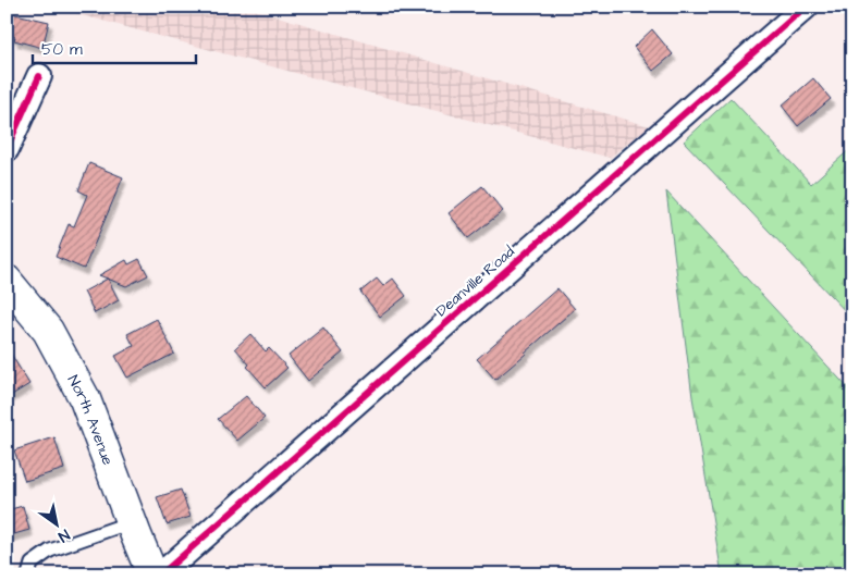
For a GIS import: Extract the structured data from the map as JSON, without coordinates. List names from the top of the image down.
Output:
{
  "streets": {
    "main road": ["North Avenue"],
    "street": ["Deanville Road"]
  },
  "scale_bar": "50 m",
  "north": "bottom right"
}
